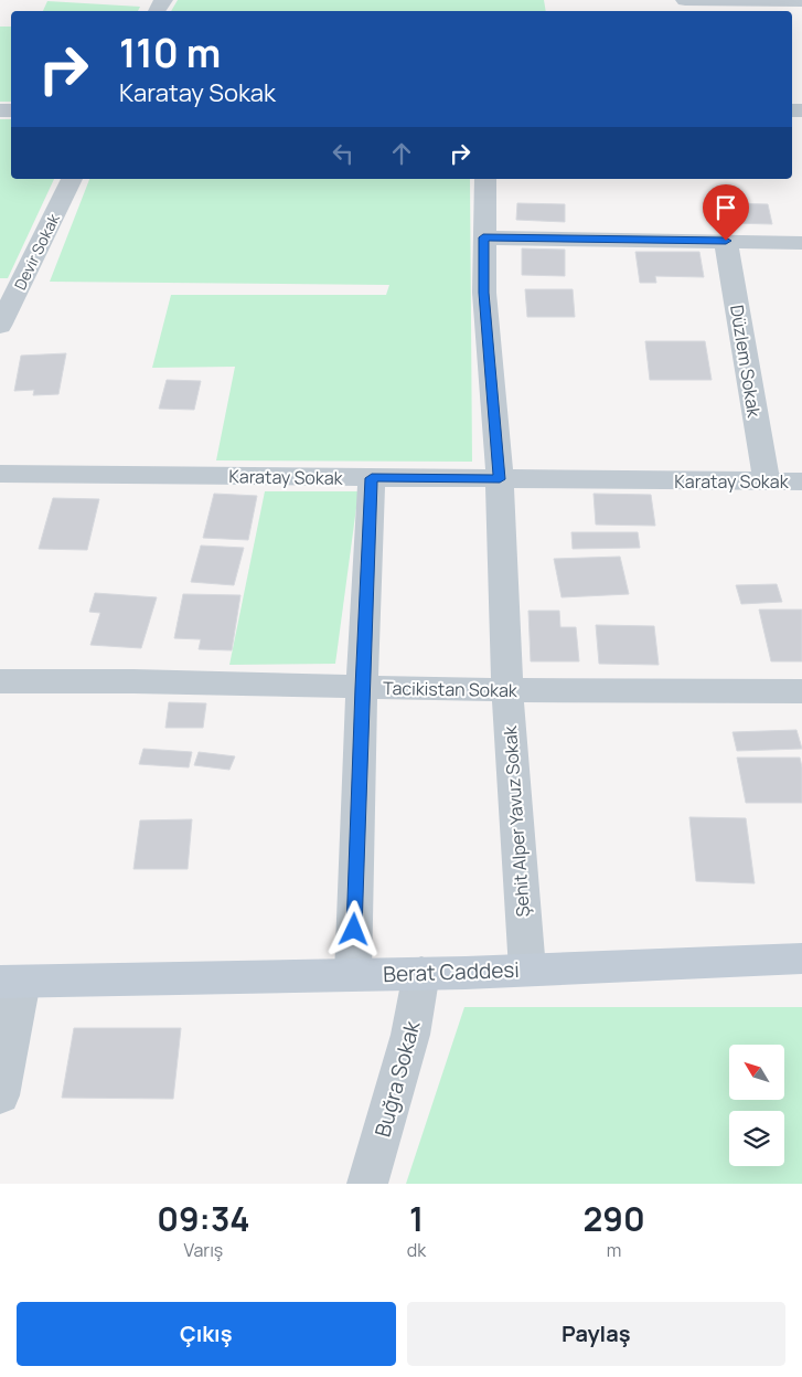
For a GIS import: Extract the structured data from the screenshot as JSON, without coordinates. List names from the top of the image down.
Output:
{
  "streets": {
    "street": [
      "Devir Sokak",
      "Düzlem Sokak",
      "Karatay Sokak",
      "Tacikistan Sokak",
      "Şehit Alper Yavuz Sokak",
      "Berat Caddesi",
      "Buğra Sokak"
    ]
  },
  "crossings": [
    ["Düzlem Sokak", "Karatay Sokak"],
    ["Karatay Sokak", "Şehit Alper Yavuz Sokak"],
    ["Tacikistan Sokak", "Şehit Alper Yavuz Sokak"],
    ["Şehit Alper Yavuz Sokak", "Berat Caddesi"],
    ["Berat Caddesi", "Buğra Sokak"]
  ],
  "north": "top left",
  "page": {
    "turn": ["110 m", "Karatay Sokak"],
    "eta": [
      "09:34",
      "Varış",
      "1",
      "dk",
      "290",
      "m"
    ],
    "buttons": ["Çıkış", "Paylaş"]
  }
}
